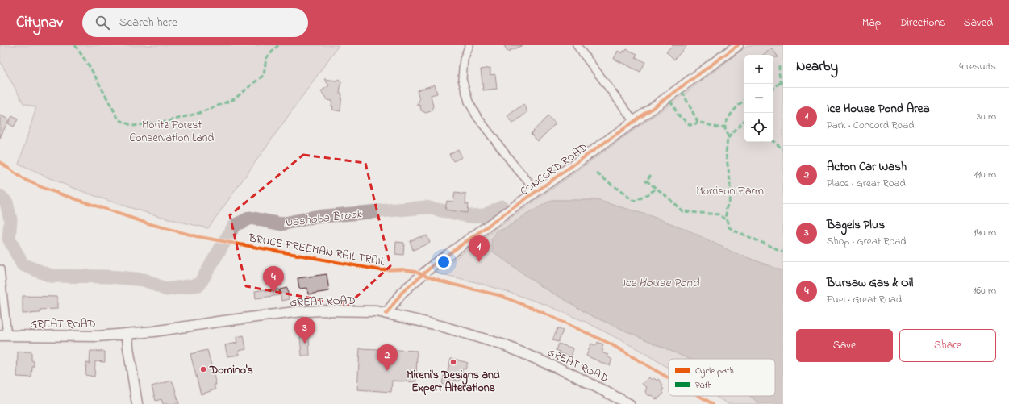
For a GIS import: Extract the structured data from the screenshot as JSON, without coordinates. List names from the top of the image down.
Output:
{
  "streets": {
    "main road": ["CONCORD ROAD", "GREAT ROAD"],
    "cycle path": ["BRUCE FREEMAN RAIL TRAIL"]
  },
  "crossings": [
    ["CONCORD ROAD", "GREAT ROAD"]
  ],
  "water": ["Nashoba Brook", "Ice House Pond"],
  "parks": ["Moritz Forest Conservation Land", "Morrison Farm"],
  "places": ["Mireni's Designs and Expert Alterations", "Domino's"],
  "legend": ["Cycle path", "Path"],
  "page": {
    "header": "Citynav",
    "search": "Search here",
    "nav": ["Map", "Directions", "Saved"],
    "heading": ["Nearby", "4 results"],
    "map_buttons": ["+", "−"],
    "list": [
      {
        "mark": "1",
        "name": "Ice House Pond Area",
        "note": "Park · Concord Road",
        "value": "30 m"
      },
      {
        "mark": "2",
        "name": "Acton Car Wash",
        "note": "Place · Great Road",
        "value": "110 m"
      },
      {
        "mark": "3",
        "name": "Bagels Plus",
        "note": "Shop · Great Road",
        "value": "140 m"
      },
      {
        "mark": "4",
        "name": "Bursaw Gas & Oil",
        "note": "Fuel · Great Road",
        "value": "160 m"
      }
    ],
    "pins": [
      "1",
      "4",
      "3",
      "2"
    ],
    "buttons": ["Save", "Share"]
  }
}
